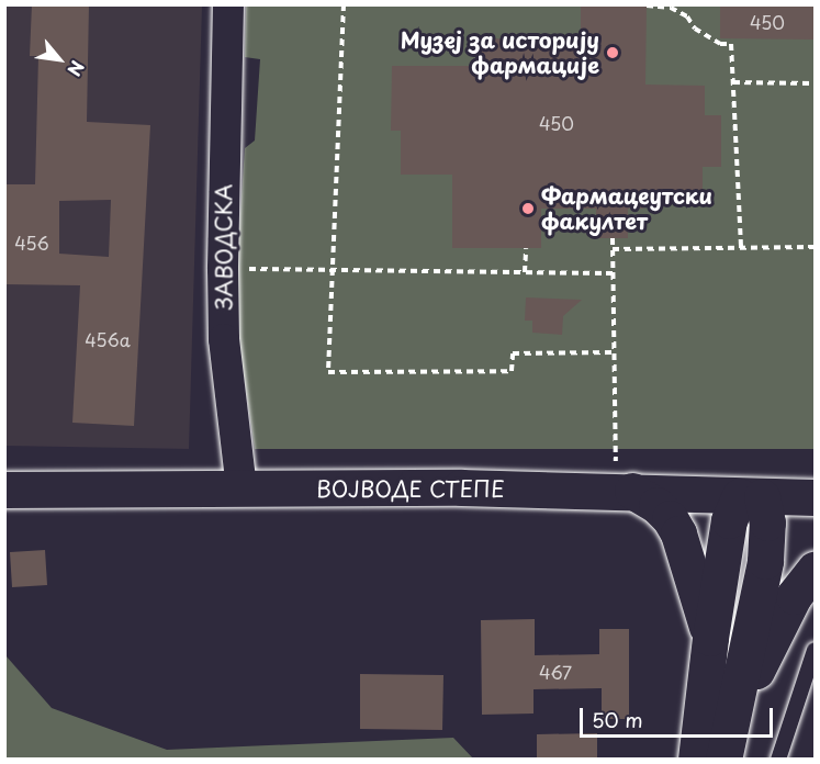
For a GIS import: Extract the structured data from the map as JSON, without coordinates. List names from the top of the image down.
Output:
{
  "streets": {
    "street": ["ЗАВОДСКА", "ВОЈВОДЕ СТЕПЕ"]
  },
  "crossings": [
    ["ЗАВОДСКА", "ВОЈВОДЕ СТЕПЕ"]
  ],
  "places": ["Музеј за историју фармације", "Фармацеутски факултет"],
  "house_numbers": [
    "450",
    "450",
    "456",
    "456a",
    "467"
  ],
  "scale_bar": "50 m",
  "north": "bottom right"
}
